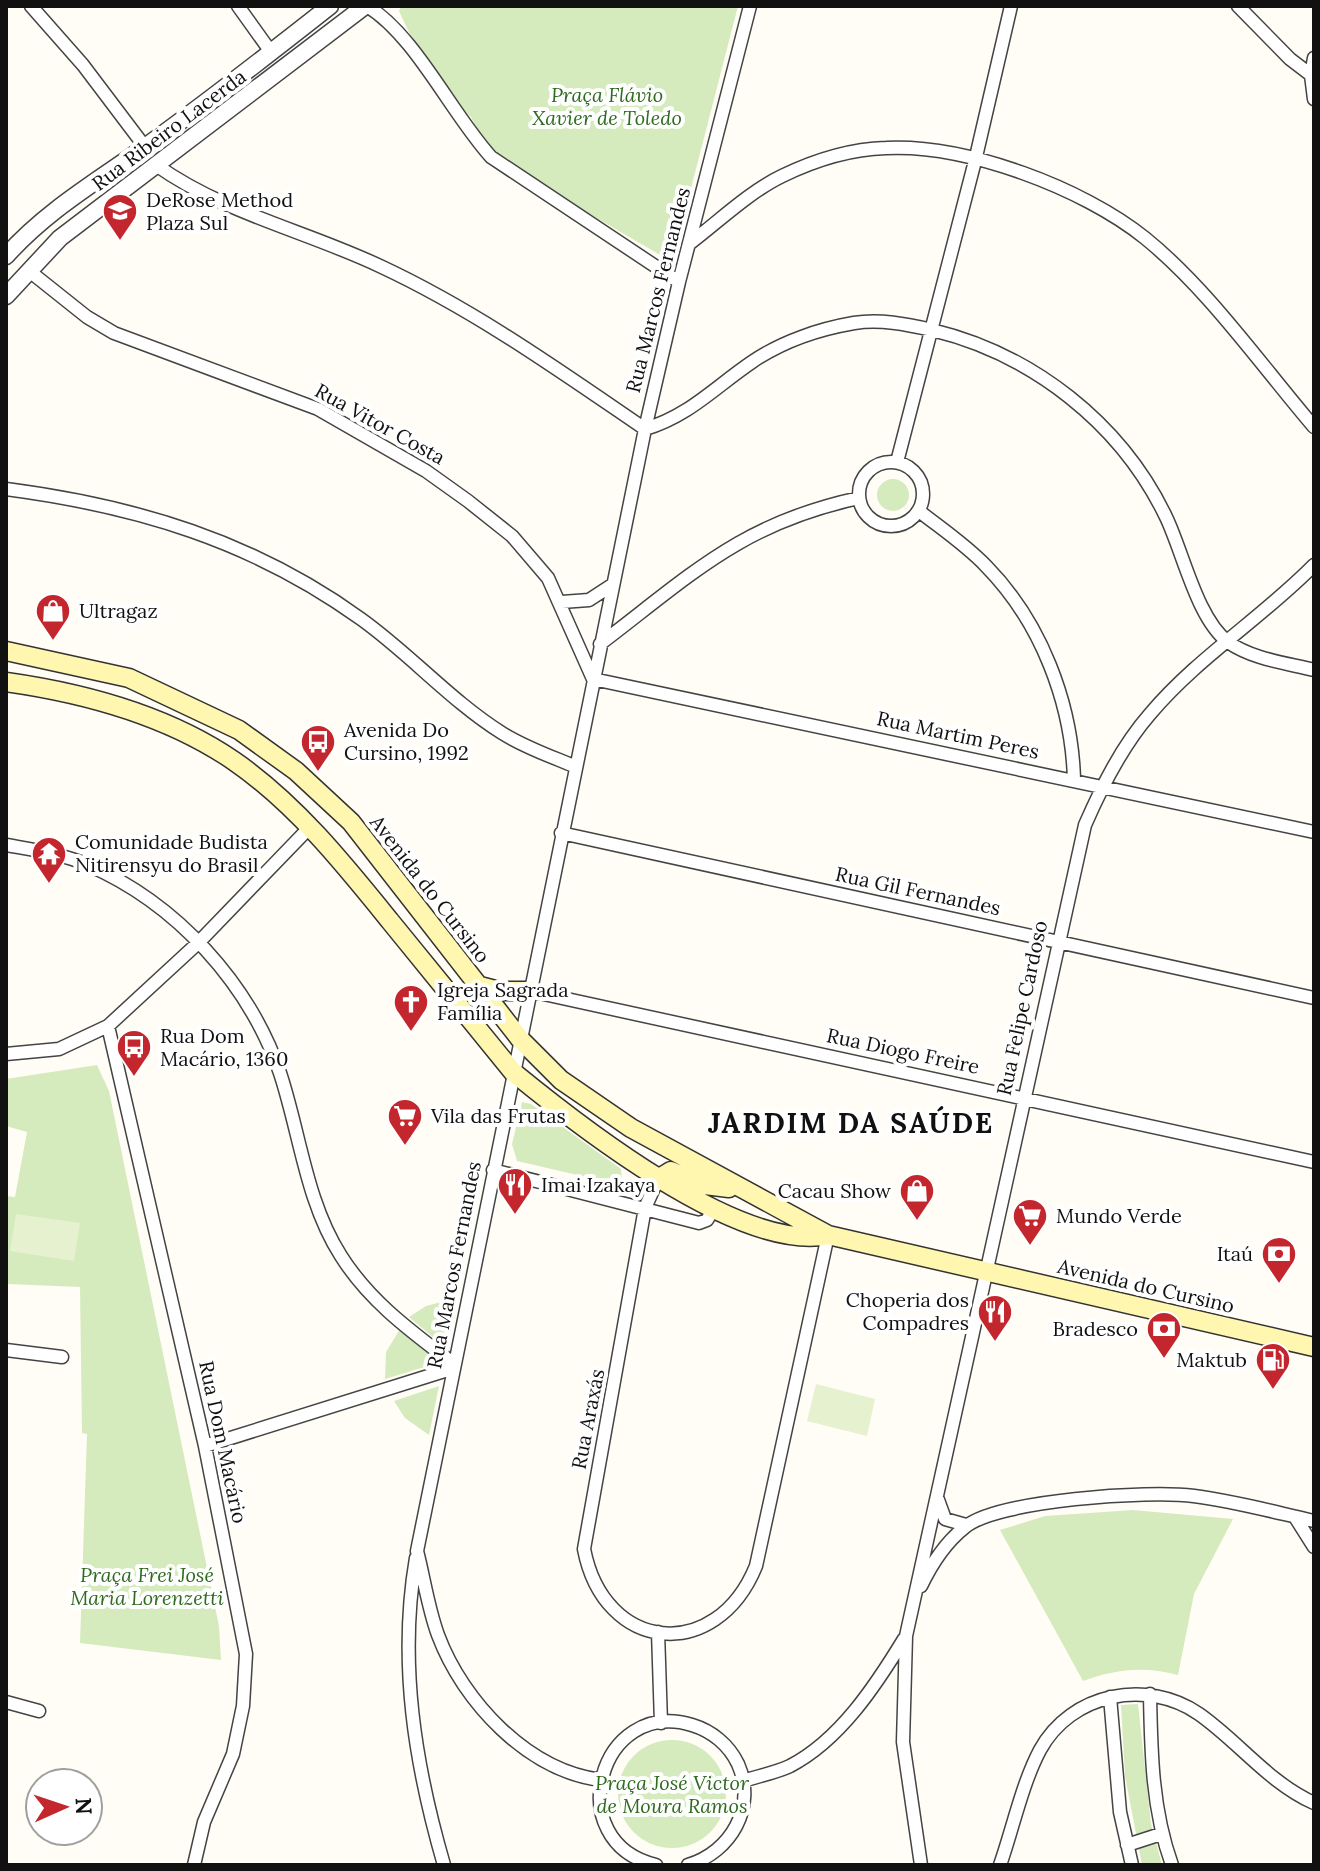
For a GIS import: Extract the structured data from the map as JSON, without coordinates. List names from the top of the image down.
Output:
{
  "streets": {
    "main road": ["Avenida do Cursino"],
    "street": [
      "Rua Ribeiro Lacerda",
      "Rua Marcos Fernandes",
      "Rua Vitor Costa",
      "Rua Martim Peres",
      "Rua Gil Fernandes",
      "Rua Felipe Cardoso",
      "Rua Diogo Freire",
      "Rua Araxás",
      "Rua Dom Macário"
    ]
  },
  "crossings": [
    ["Rua Ribeiro Lacerda", "Rua Vitor Costa"],
    ["Rua Marcos Fernandes", "Rua Vitor Costa"],
    ["Rua Marcos Fernandes", "Rua Martim Peres"],
    ["Rua Marcos Fernandes", "Avenida do Cursino"],
    ["Rua Marcos Fernandes", "Rua Gil Fernandes"],
    ["Rua Marcos Fernandes", "Rua Diogo Freire"],
    ["Rua Vitor Costa", "Rua Martim Peres"],
    ["Rua Martim Peres", "Rua Felipe Cardoso"],
    ["Avenida do Cursino", "Rua Felipe Cardoso"],
    ["Avenida do Cursino", "Rua Araxás"],
    ["Rua Gil Fernandes", "Rua Felipe Cardoso"],
    ["Rua Felipe Cardoso", "Rua Diogo Freire"]
  ],
  "districts": ["JARDIM DA SAÚDE"],
  "parks": ["Praça Flávio Xavier de Toledo", "Praça Frei José Maria Lorenzetti", "Praça José Victor de Moura Ramos"],
  "places": {
    "school or university": ["DeRose Method Plaza Sul"],
    "shop": ["Ultragaz", "Cacau Show"],
    "bus stop": ["Avenida Do Cursino, 1992", "Rua Dom Macário, 1360"],
    "temple": ["Comunidade Budista Nitirensyu do Brasil"],
    "church": ["Igreja Sagrada Família"],
    "supermarket": ["Vila das Frutas", "Mundo Verde"],
    "restaurant": ["Imai Izakaya", "Choperia dos Compadres"],
    "bank": ["Itaú", "Bradesco"],
    "fuel station": ["Maktub"]
  },
  "north": "right"
}
